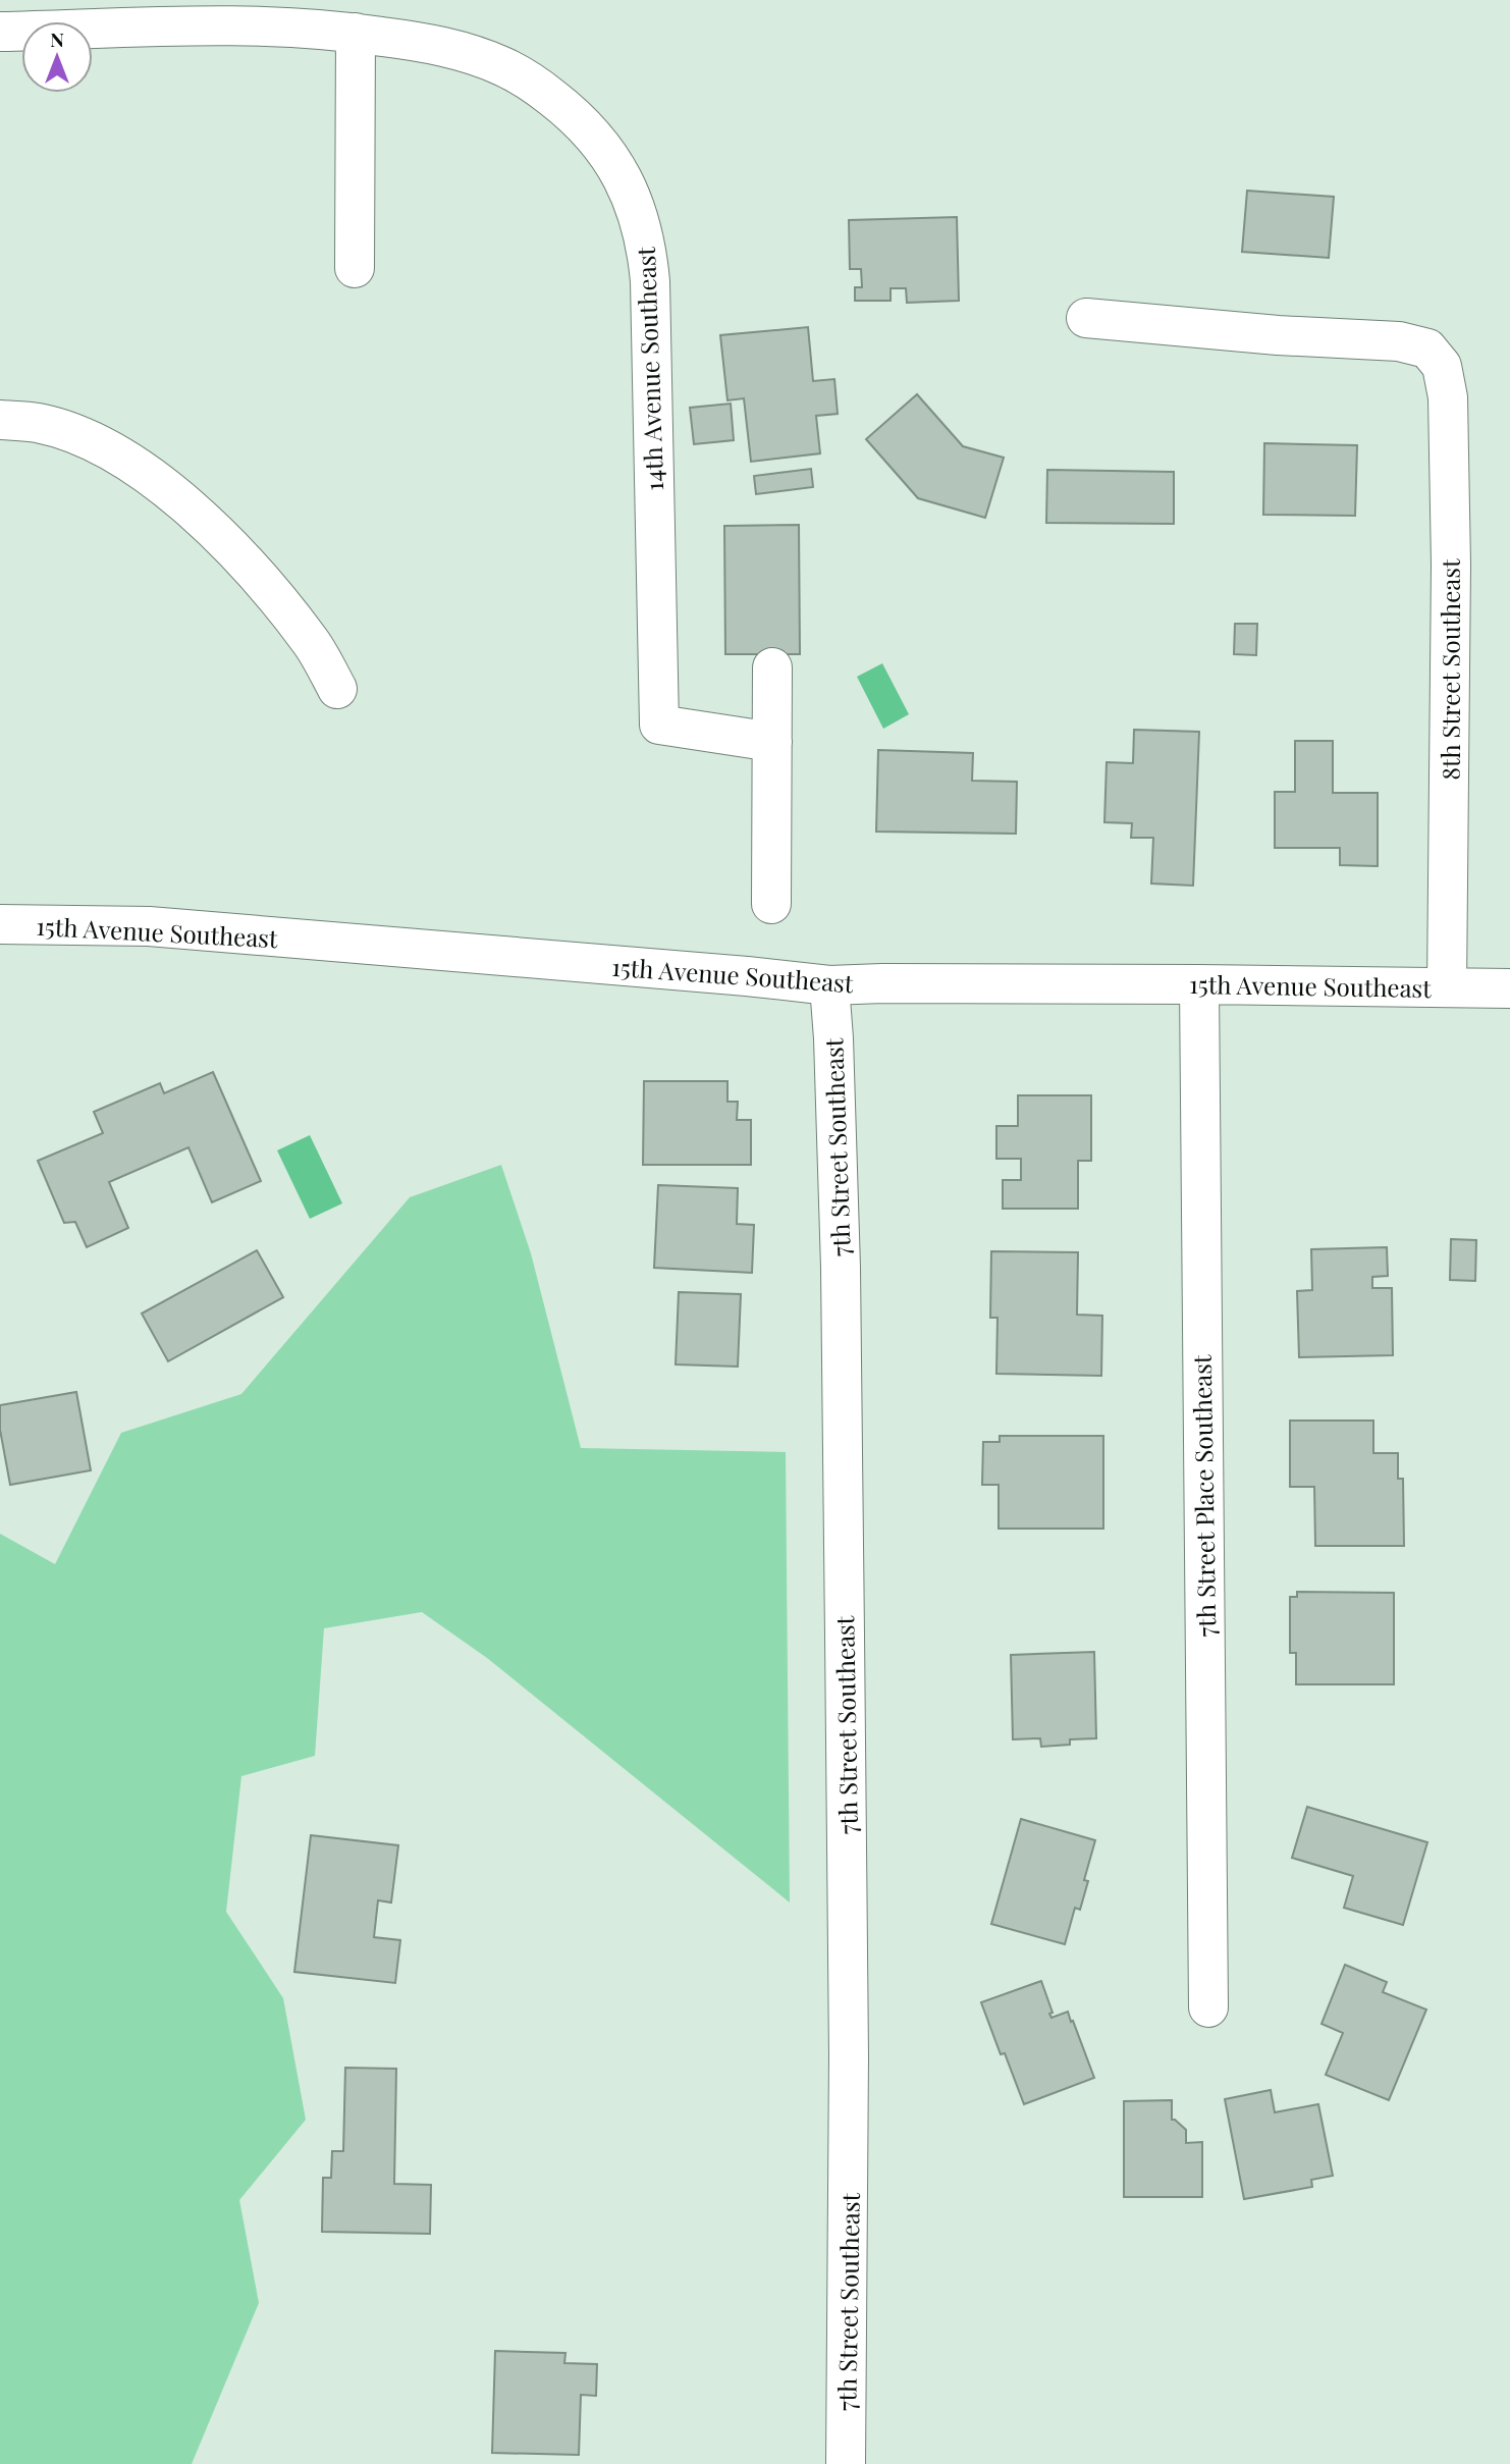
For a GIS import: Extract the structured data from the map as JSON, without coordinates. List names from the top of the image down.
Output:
{
  "streets": {
    "street": [
      "14th Avenue Southeast",
      "8th Street Southeast",
      "15th Avenue Southeast",
      "7th Street Southeast",
      "7th Street Place Southeast"
    ]
  },
  "crossings": [
    ["8th Street Southeast", "15th Avenue Southeast"],
    ["15th Avenue Southeast", "7th Street Southeast"],
    ["15th Avenue Southeast", "7th Street Place Southeast"]
  ],
  "north": "top"
}
